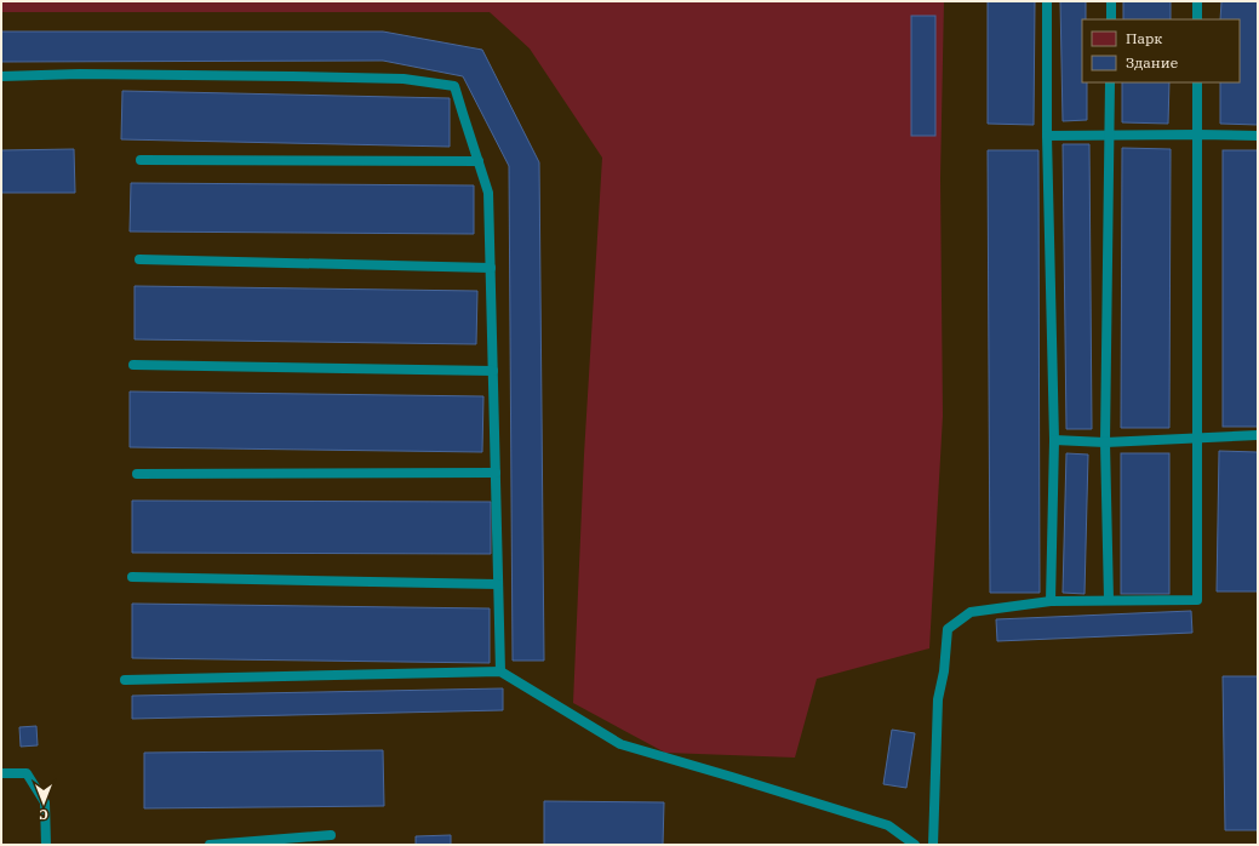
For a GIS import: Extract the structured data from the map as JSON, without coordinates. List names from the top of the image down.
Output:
{
  "legend": ["Парк", "Здание"],
  "north": "bottom"
}
